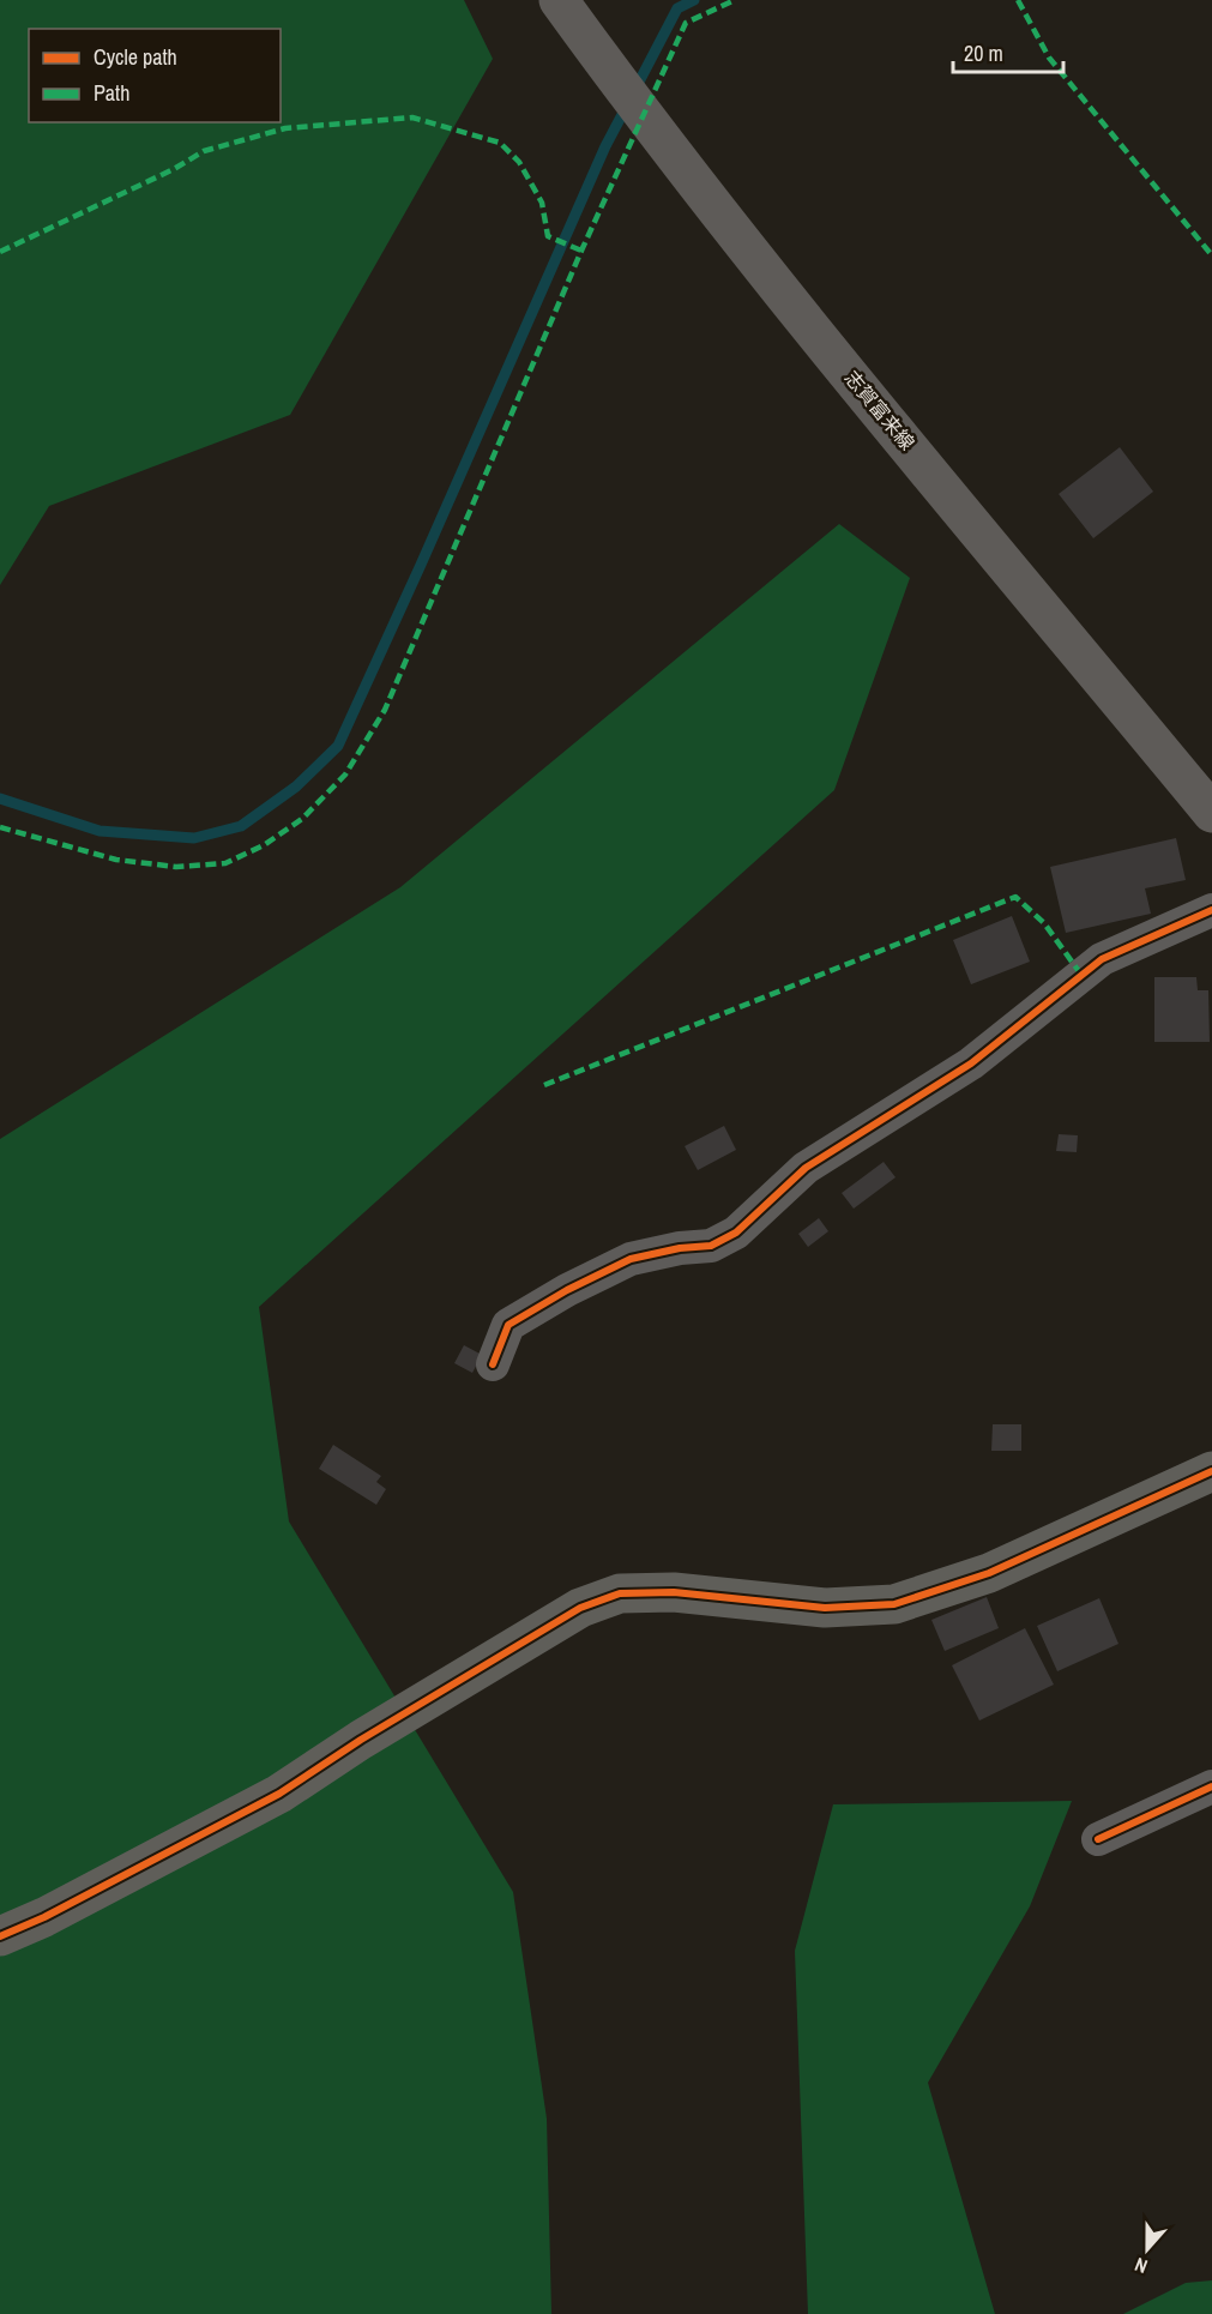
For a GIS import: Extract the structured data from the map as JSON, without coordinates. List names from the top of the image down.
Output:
{
  "streets": {
    "main road": ["志賀富来線"]
  },
  "legend": ["Cycle path", "Path"],
  "scale_bar": "20 m",
  "north": "bottom"
}
